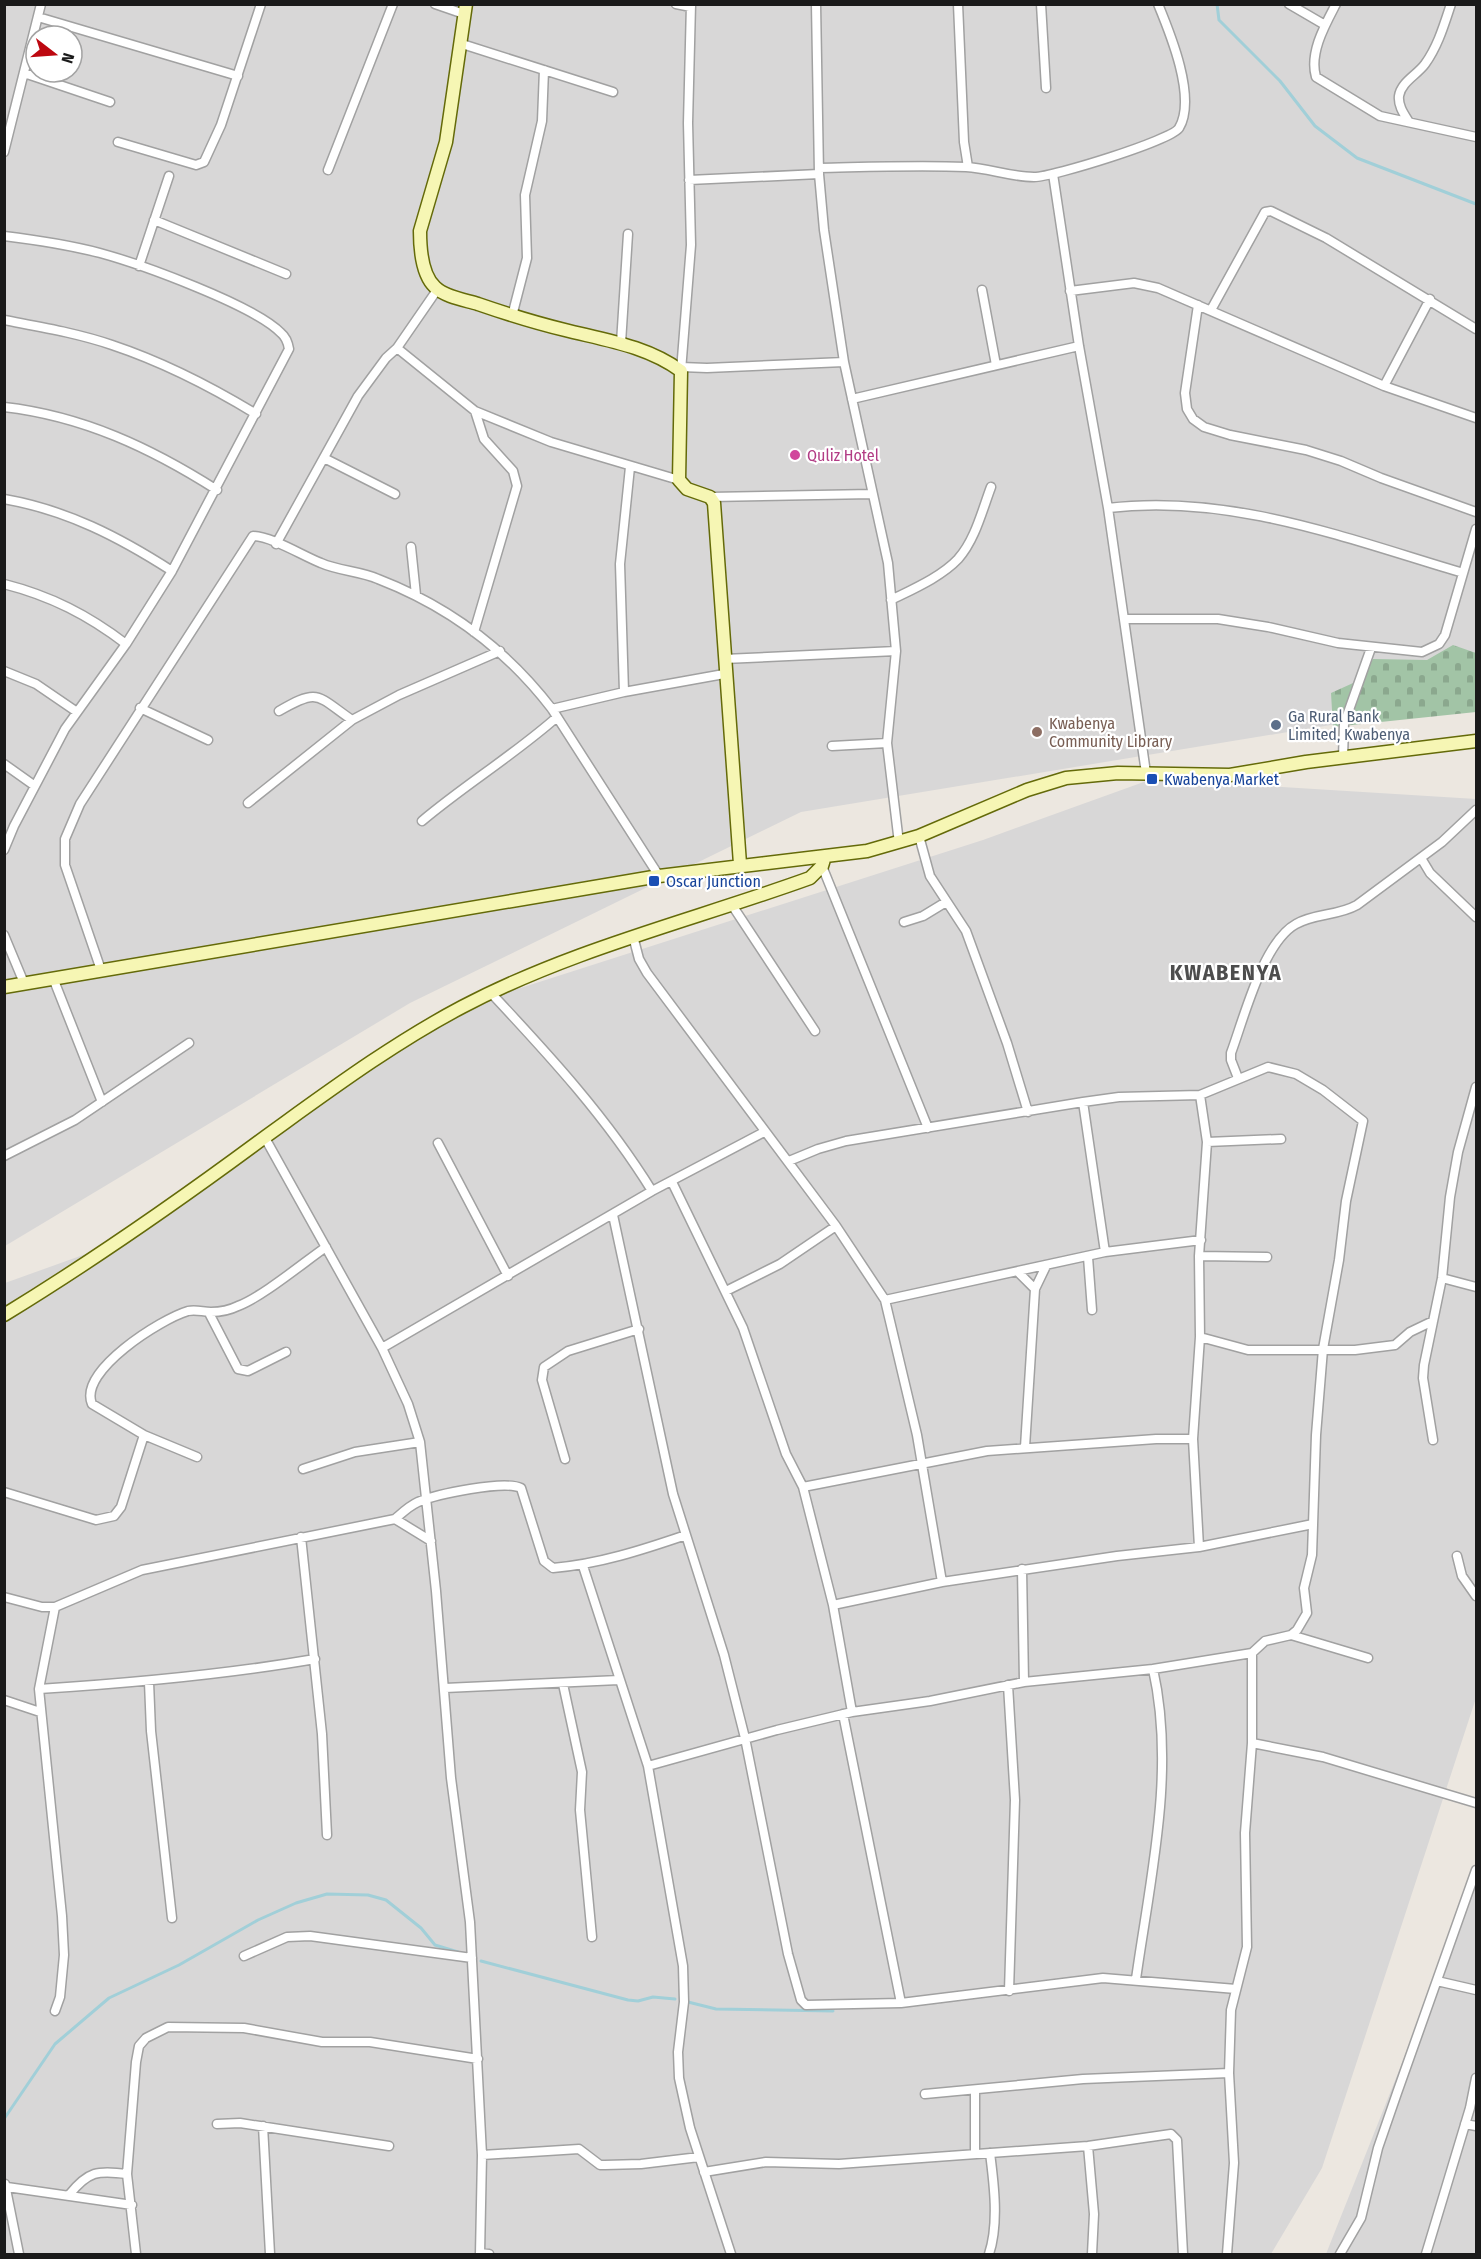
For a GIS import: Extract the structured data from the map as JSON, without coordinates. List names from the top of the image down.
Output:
{
  "districts": ["KWABENYA"],
  "places": {
    "other": ["Quliz Hotel", "Ga Rural Bank Limited, Kwabenya", "Kwabenya Community Library"],
    "transit": ["Kwabenya Market", "Oscar Junction"]
  },
  "north": "right"
}
